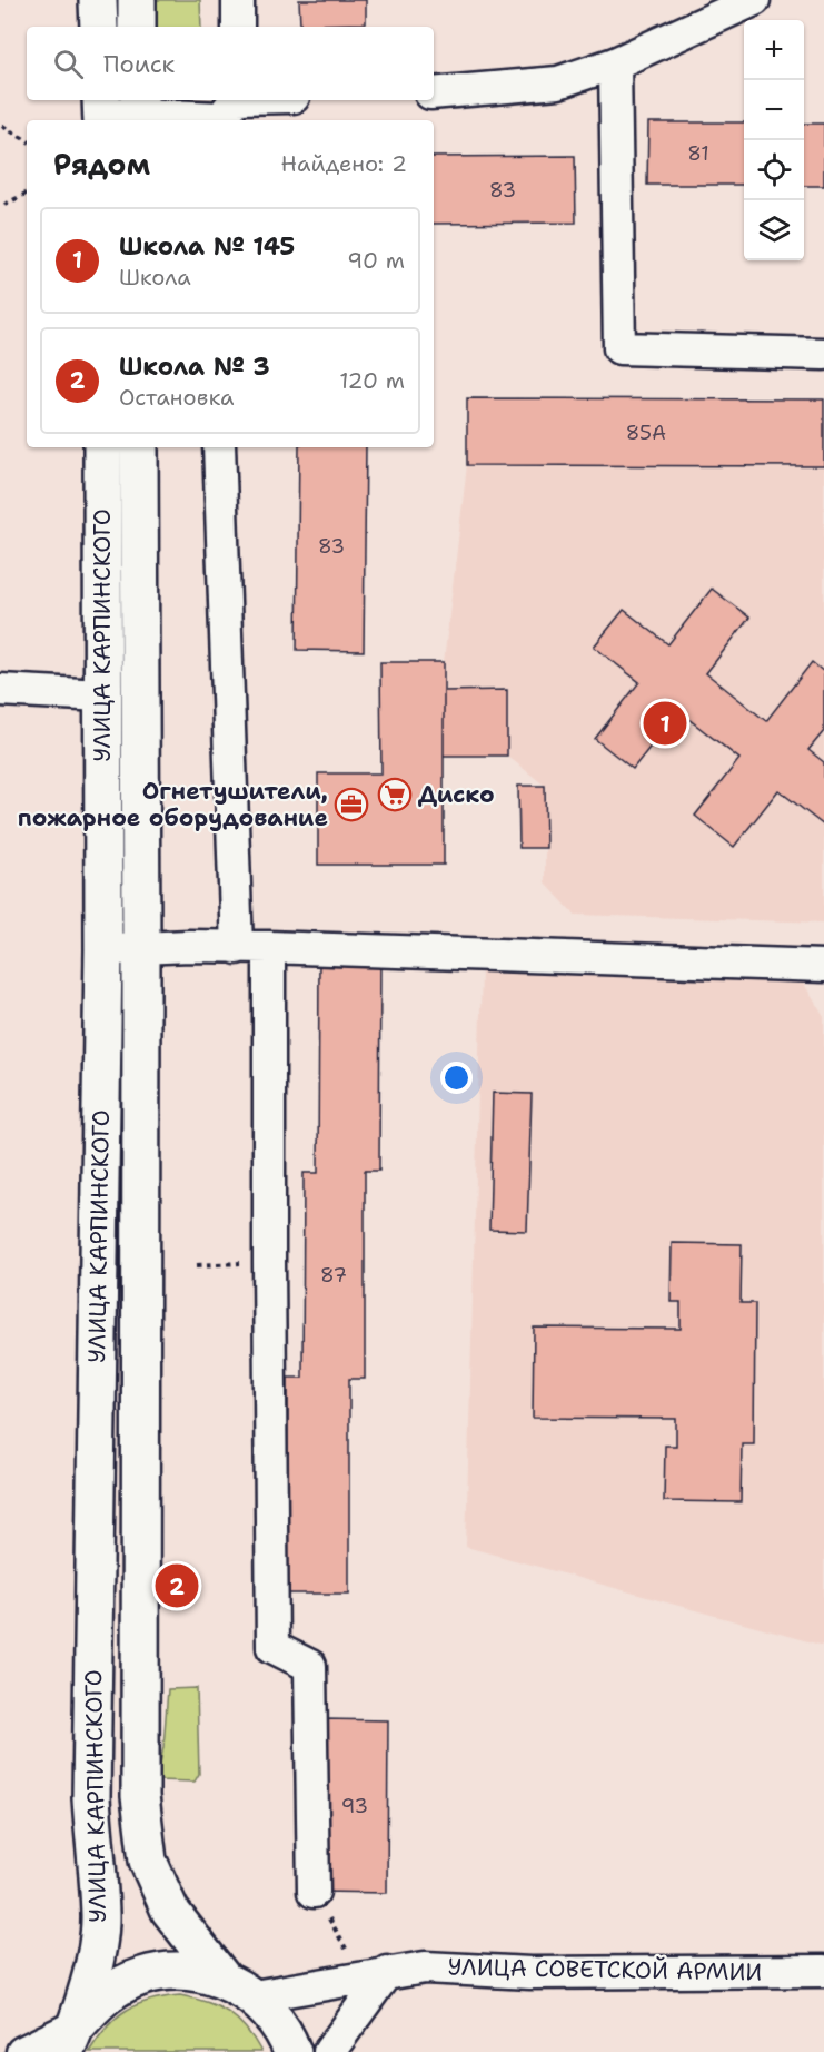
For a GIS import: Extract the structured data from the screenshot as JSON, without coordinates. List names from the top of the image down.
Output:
{
  "streets": {
    "main road": ["УЛИЦА КАРПИНСКОГО"],
    "street": ["УЛИЦА СОВЕТСКОЙ АРМИИ"]
  },
  "crossings": [
    ["УЛИЦА КАРПИНСКОГО", "УЛИЦА СОВЕТСКОЙ АРМИИ"]
  ],
  "places": {
    "supermarket": ["Диско"],
    "office": ["Огнетушители, пожарное оборудование"]
  },
  "house_numbers": [
    "81",
    "83",
    "85А",
    "83",
    "87",
    "93"
  ],
  "page": {
    "map_buttons": ["+", "−"],
    "search": "Поиск",
    "heading": ["Рядом", "Найдено: 2"],
    "list": [
      {
        "mark": "1",
        "name": "Школа № 145",
        "note": "Школа",
        "value": "90 m"
      },
      {
        "mark": "2",
        "name": "Школа № 3",
        "note": "Остановка",
        "value": "120 m"
      }
    ],
    "pins": ["1", "2"]
  }
}
